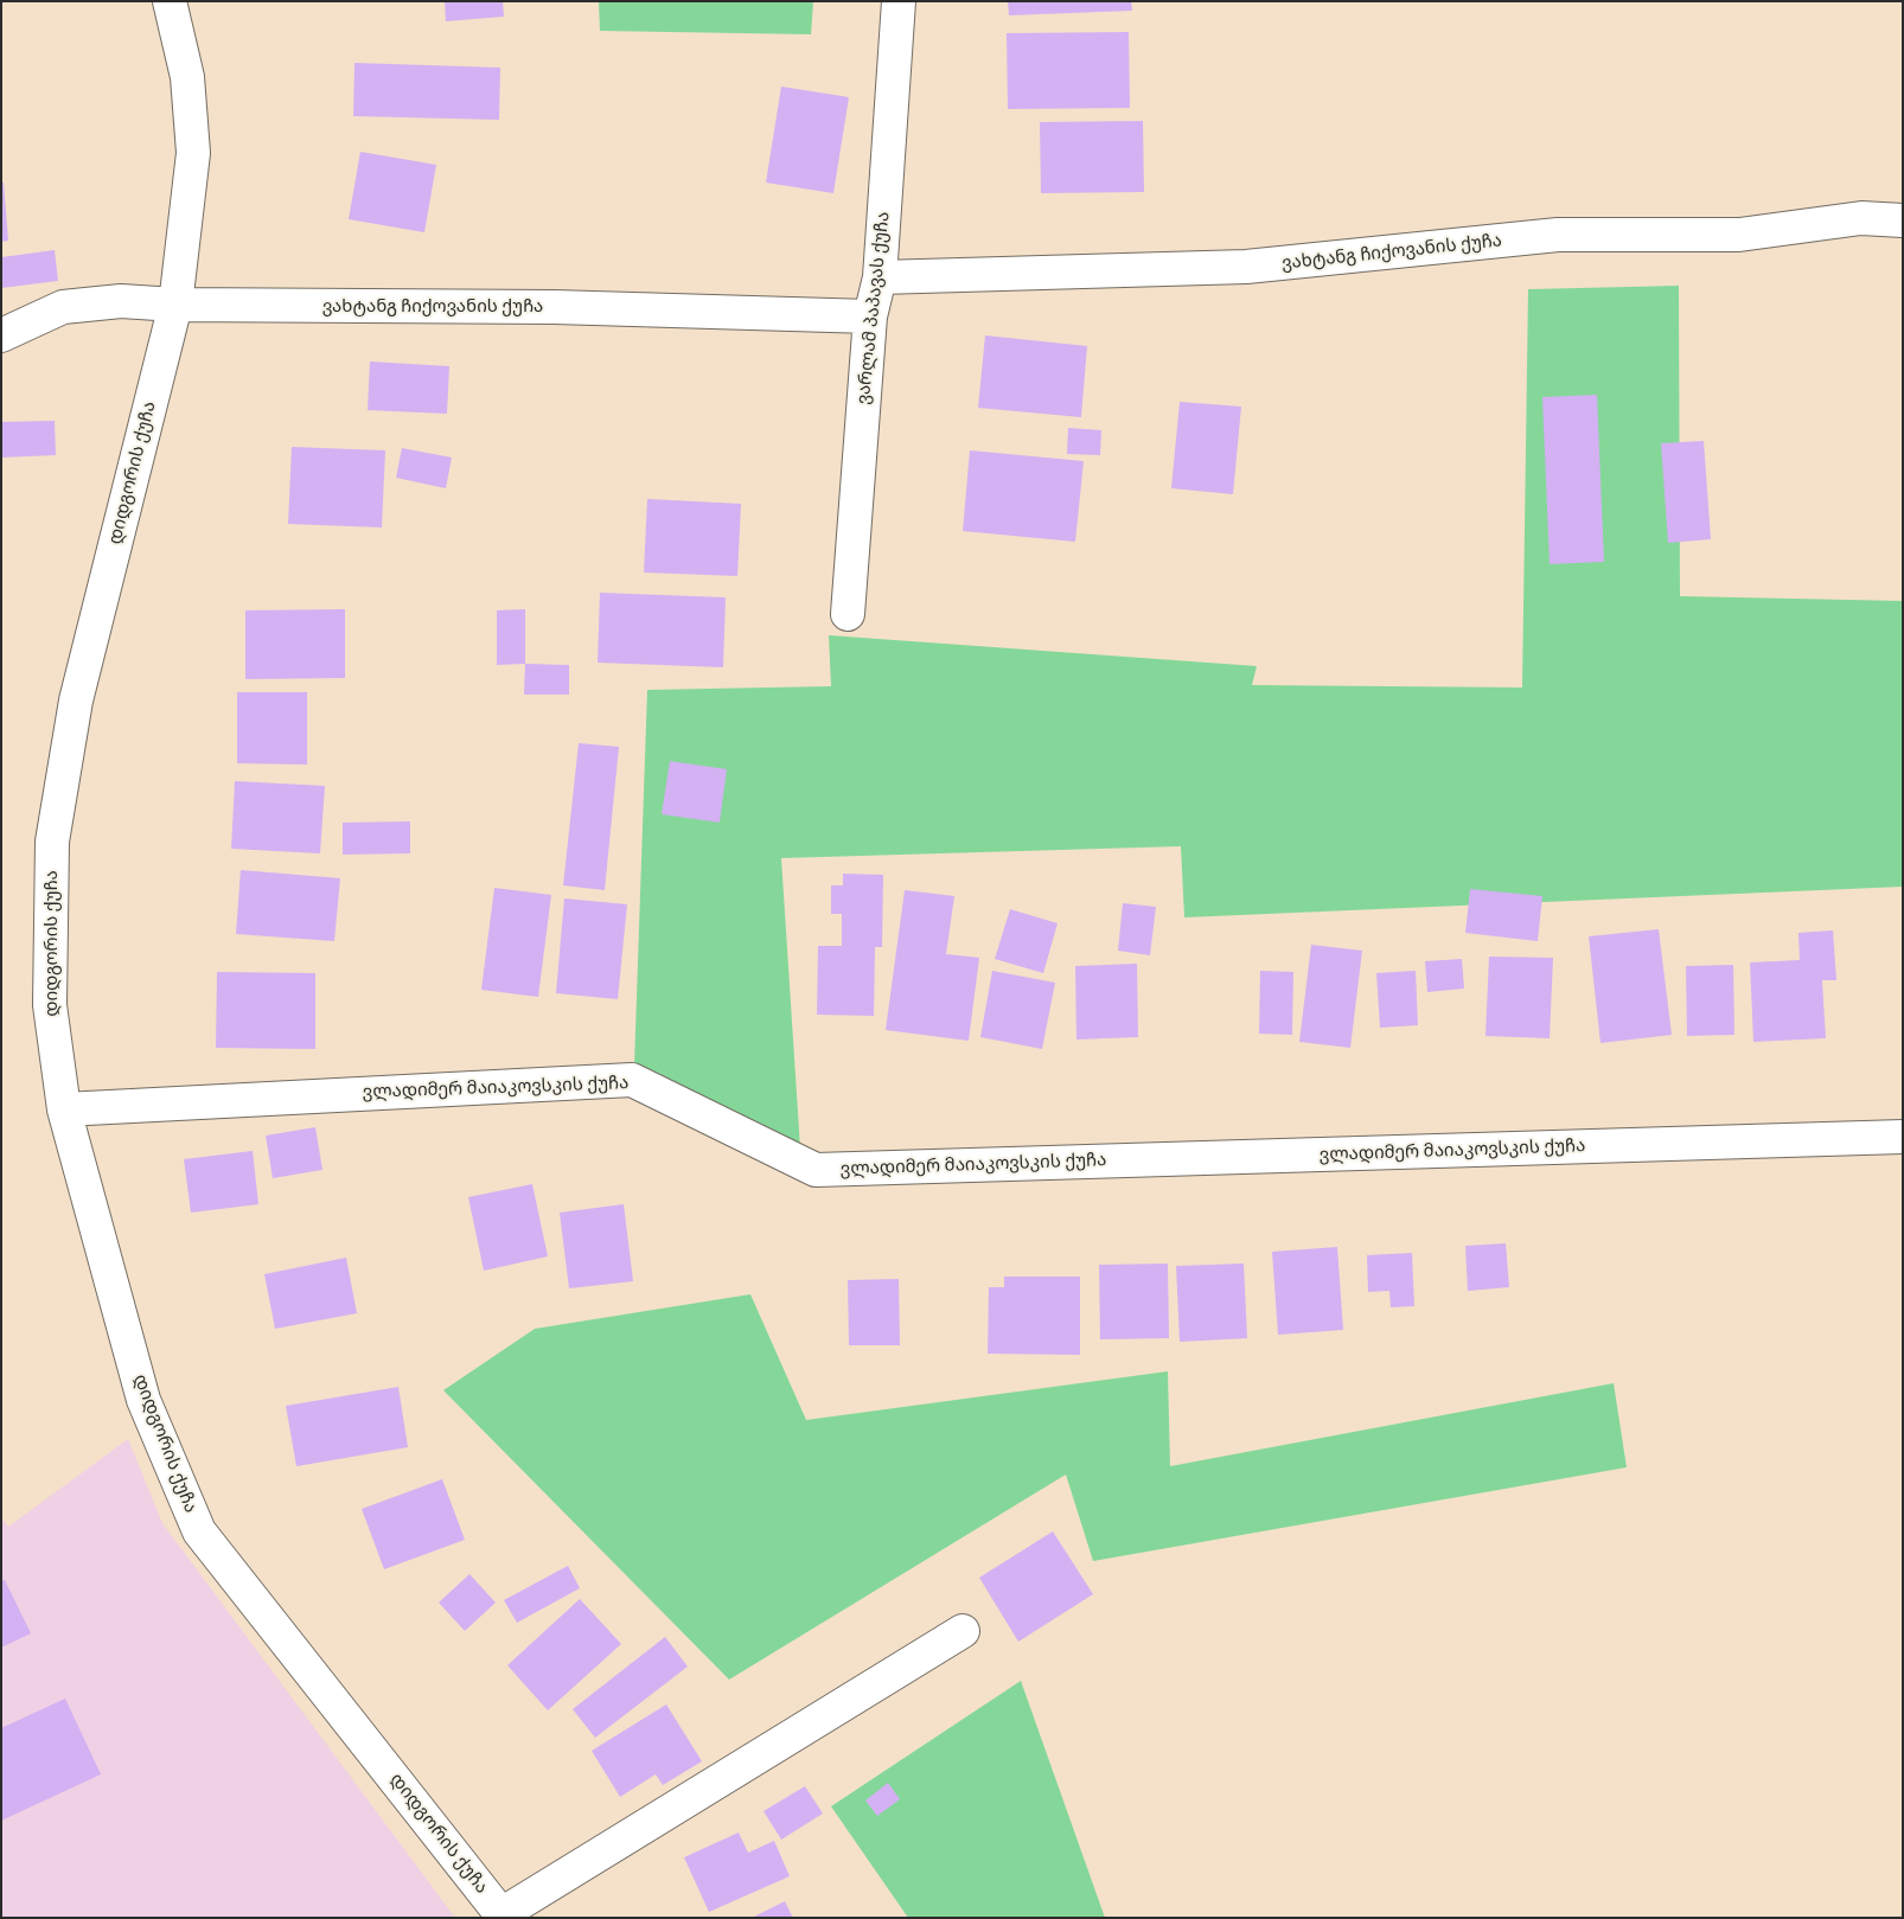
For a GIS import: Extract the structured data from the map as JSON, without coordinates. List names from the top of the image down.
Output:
{
  "streets": {
    "street": [
      "ვახტანგ ჩიქოვანის ქუჩა",
      "ვარლამ პაპავას ქუჩა",
      "დიდგორის ქუჩა",
      "ვლადიმერ მაიაკოვსკის ქუჩა"
    ]
  },
  "crossings": [
    ["ვახტანგ ჩიქოვანის ქუჩა", "ვარლამ პაპავას ქუჩა"],
    ["ვახტანგ ჩიქოვანის ქუჩა", "დიდგორის ქუჩა"],
    ["დიდგორის ქუჩა", "ვლადიმერ მაიაკოვსკის ქუჩა"]
  ]
}
